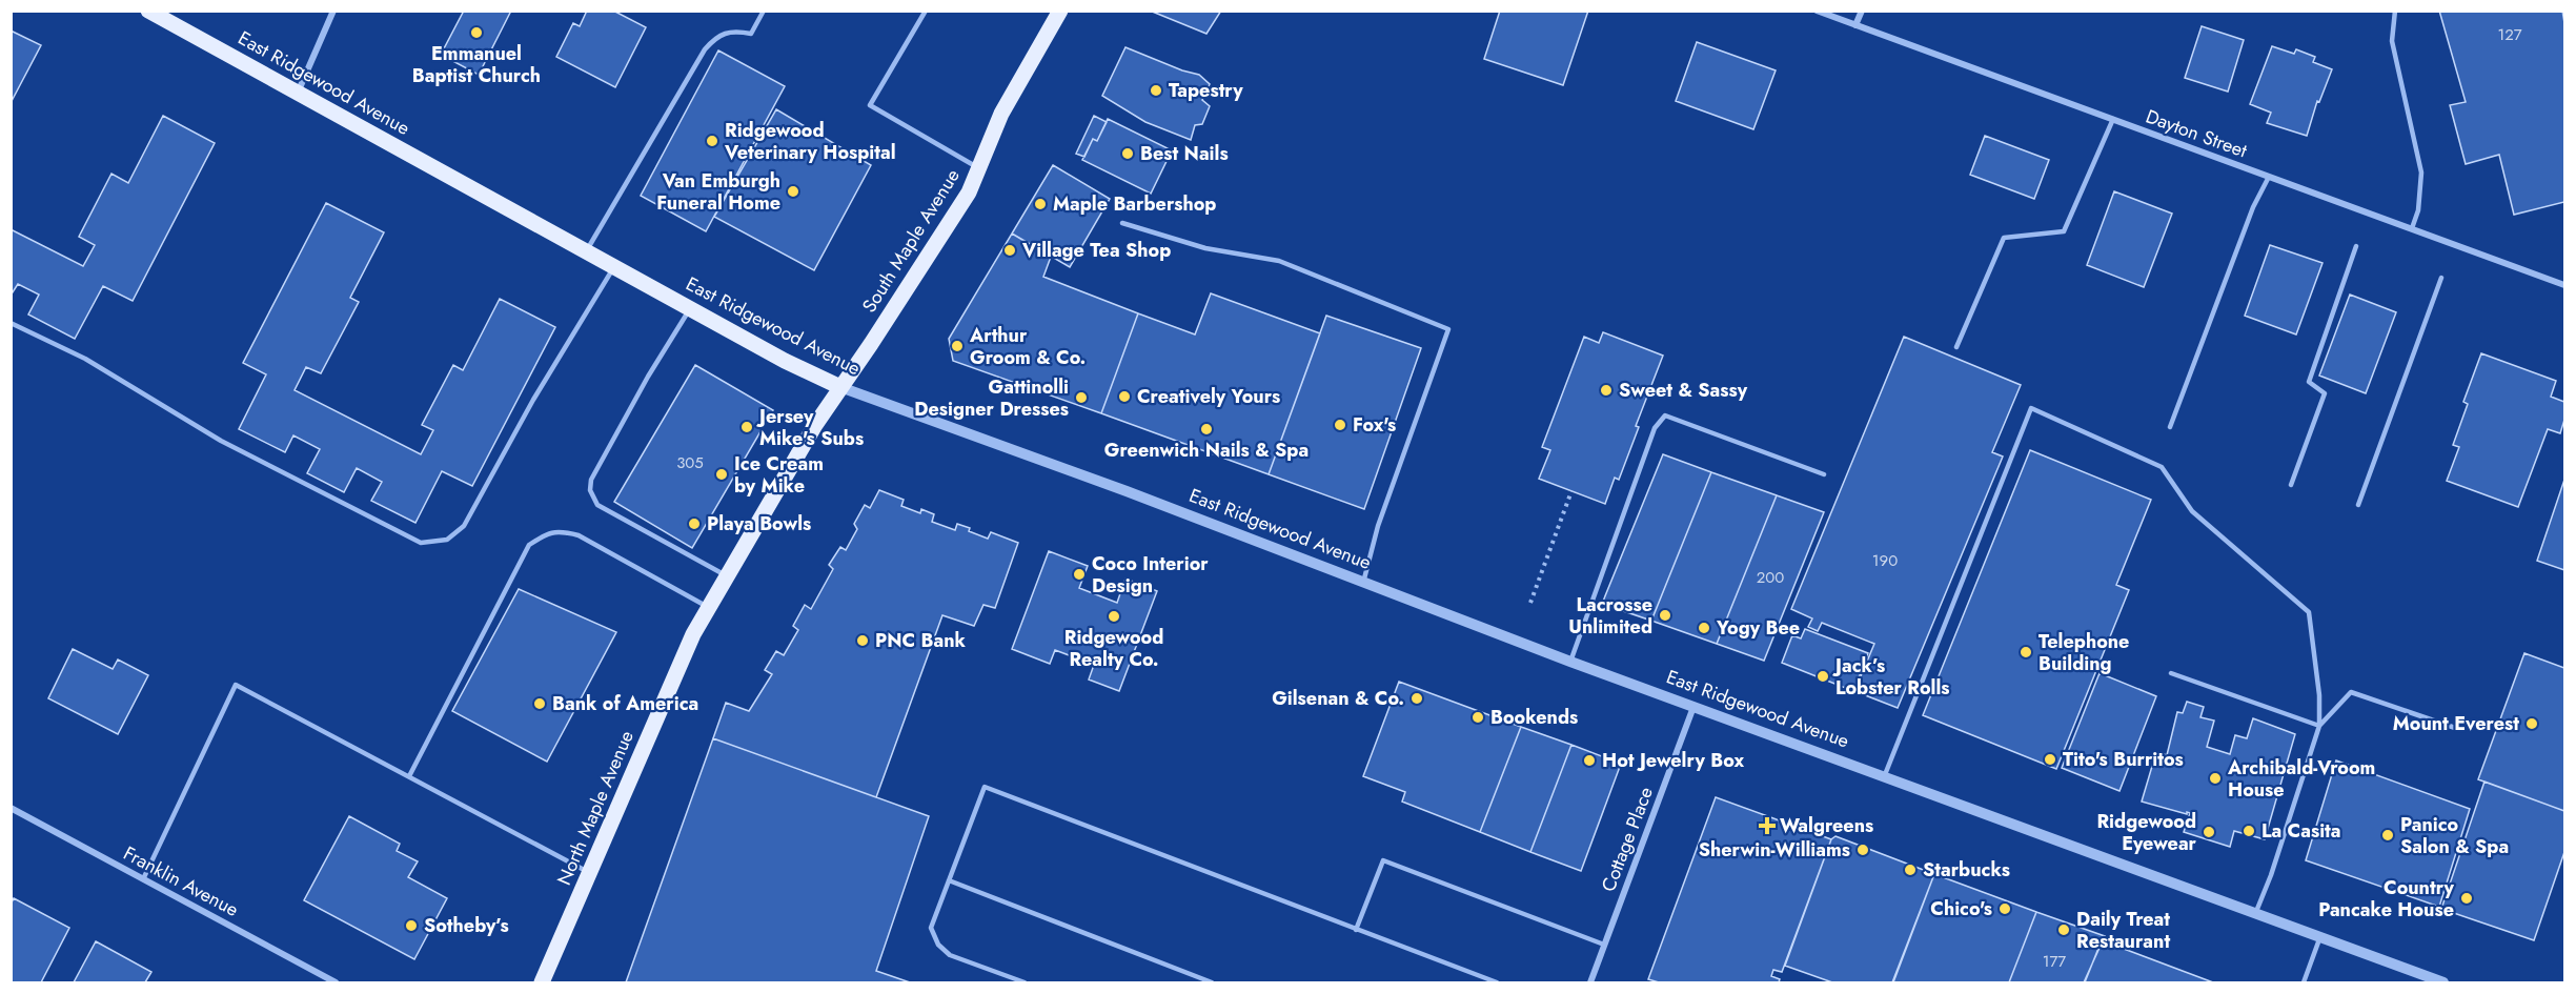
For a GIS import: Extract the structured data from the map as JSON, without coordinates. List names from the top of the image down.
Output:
{
  "streets": {
    "main road": ["East Ridgewood Avenue", "South Maple Avenue", "North Maple Avenue"],
    "street": ["Dayton Street", "Cottage Place", "Franklin Avenue"]
  },
  "crossings": [
    ["East Ridgewood Avenue", "South Maple Avenue"],
    ["East Ridgewood Avenue", "North Maple Avenue"],
    ["East Ridgewood Avenue", "Cottage Place"],
    ["South Maple Avenue", "North Maple Avenue"]
  ],
  "places": {
    "other": [
      "Emmanuel Baptist Church",
      "Tapestry",
      "Ridgewood Veterinary Hospital",
      "Best Nails",
      "Van Emburgh Funeral Home",
      "Maple Barbershop",
      "Village Tea Shop",
      "Arthur Groom & Co.",
      "Sweet & Sassy",
      "Creatively Yours",
      "Gattinolli Designer Dresses",
      "Fox's",
      "Jersey Mike's Subs",
      "Greenwich Nails & Spa",
      "Ice Cream by Mike",
      "Playa Bowls",
      "Coco Interior Design",
      "Lacrosse Unlimited",
      "Ridgewood Realty Co.",
      "Yogy Bee",
      "PNC Bank",
      "Telephone Building",
      "Jack’s Lobster Rolls",
      "Gilsenan & Co.",
      "Bank of America",
      "Bookends",
      "Mount Everest",
      "Tito's Burritos",
      "Hot Jewelry Box",
      "Archibald-Vroom House",
      "La Casita",
      "Ridgewood Eyewear",
      "Panico Salon & Spa",
      "Sherwin-Williams",
      "Starbucks",
      "Country Pancake House",
      "Chico's",
      "Sotheby’s",
      "Daily Treat Restaurant"
    ],
    "health": ["Walgreens"]
  },
  "house_numbers": [
    "127",
    "305",
    "190",
    "200",
    "177"
  ]
}
